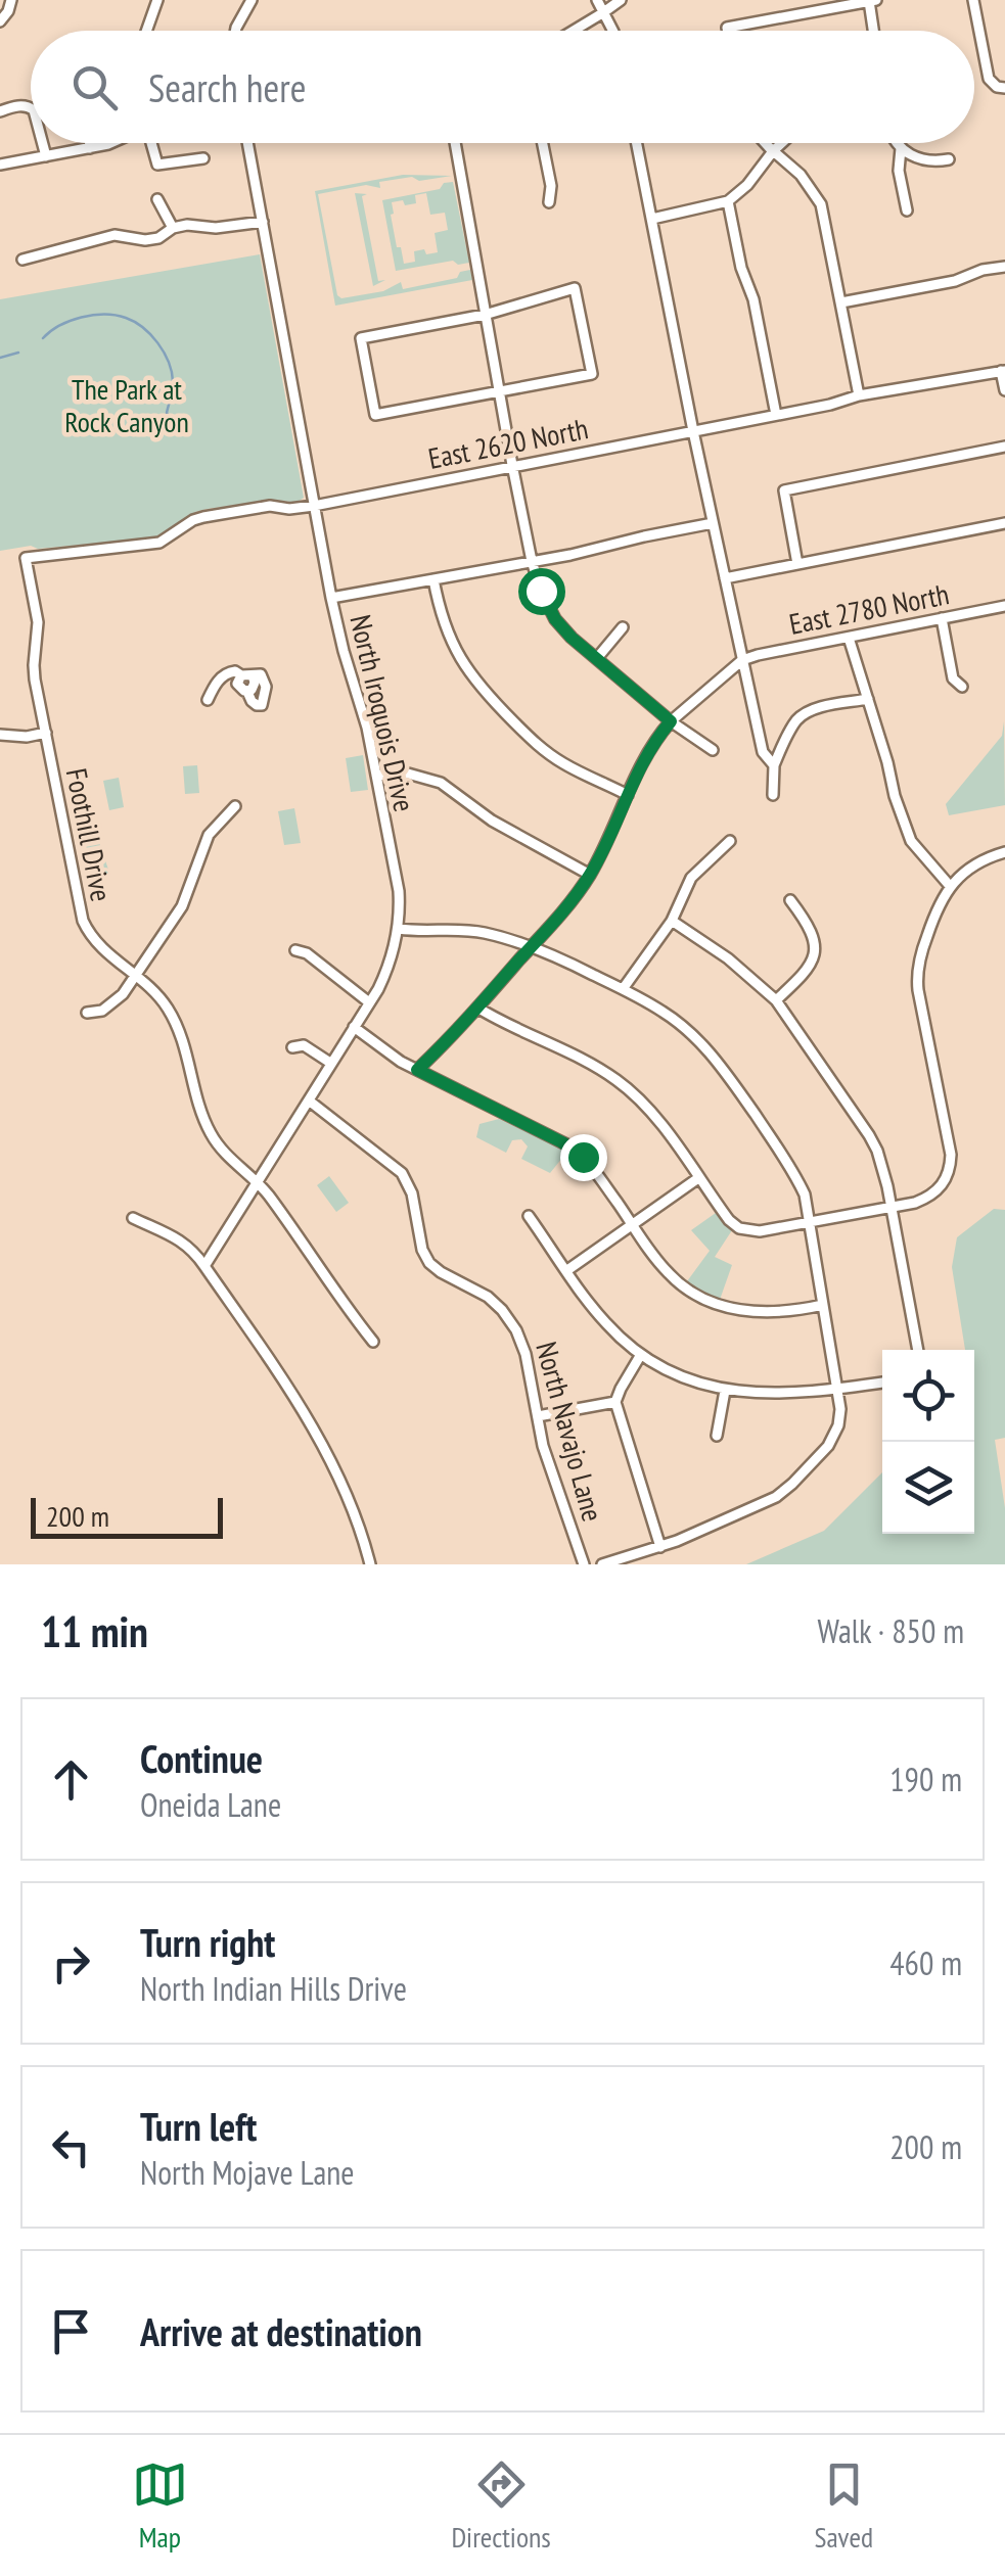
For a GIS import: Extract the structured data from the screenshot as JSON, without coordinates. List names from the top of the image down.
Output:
{
  "streets": {
    "street": [
      "East 2620 North",
      "East 2780 North",
      "North Iroquois Drive",
      "Foothill Drive",
      "North Navajo Lane"
    ]
  },
  "crossings": [
    ["East 2620 North", "North Iroquois Drive"],
    ["East 2620 North", "Foothill Drive"],
    ["North Iroquois Drive", "Foothill Drive"],
    ["North Iroquois Drive", "North Navajo Lane"]
  ],
  "parks": ["The Park at Rock Canyon"],
  "scale_bar": "200 m",
  "page": {
    "search": "Search here",
    "scale": "200 m",
    "heading": ["11 min", "Walk · 850 m"],
    "list": [
      ["Continue", "Oneida Lane", "190 m"],
      ["Turn right", "North Indian Hills Drive", "460 m"],
      ["Turn left", "North Mojave Lane", "200 m"],
      "Arrive at destination"
    ],
    "nav": ["Map", "Directions", "Saved"]
  }
}
